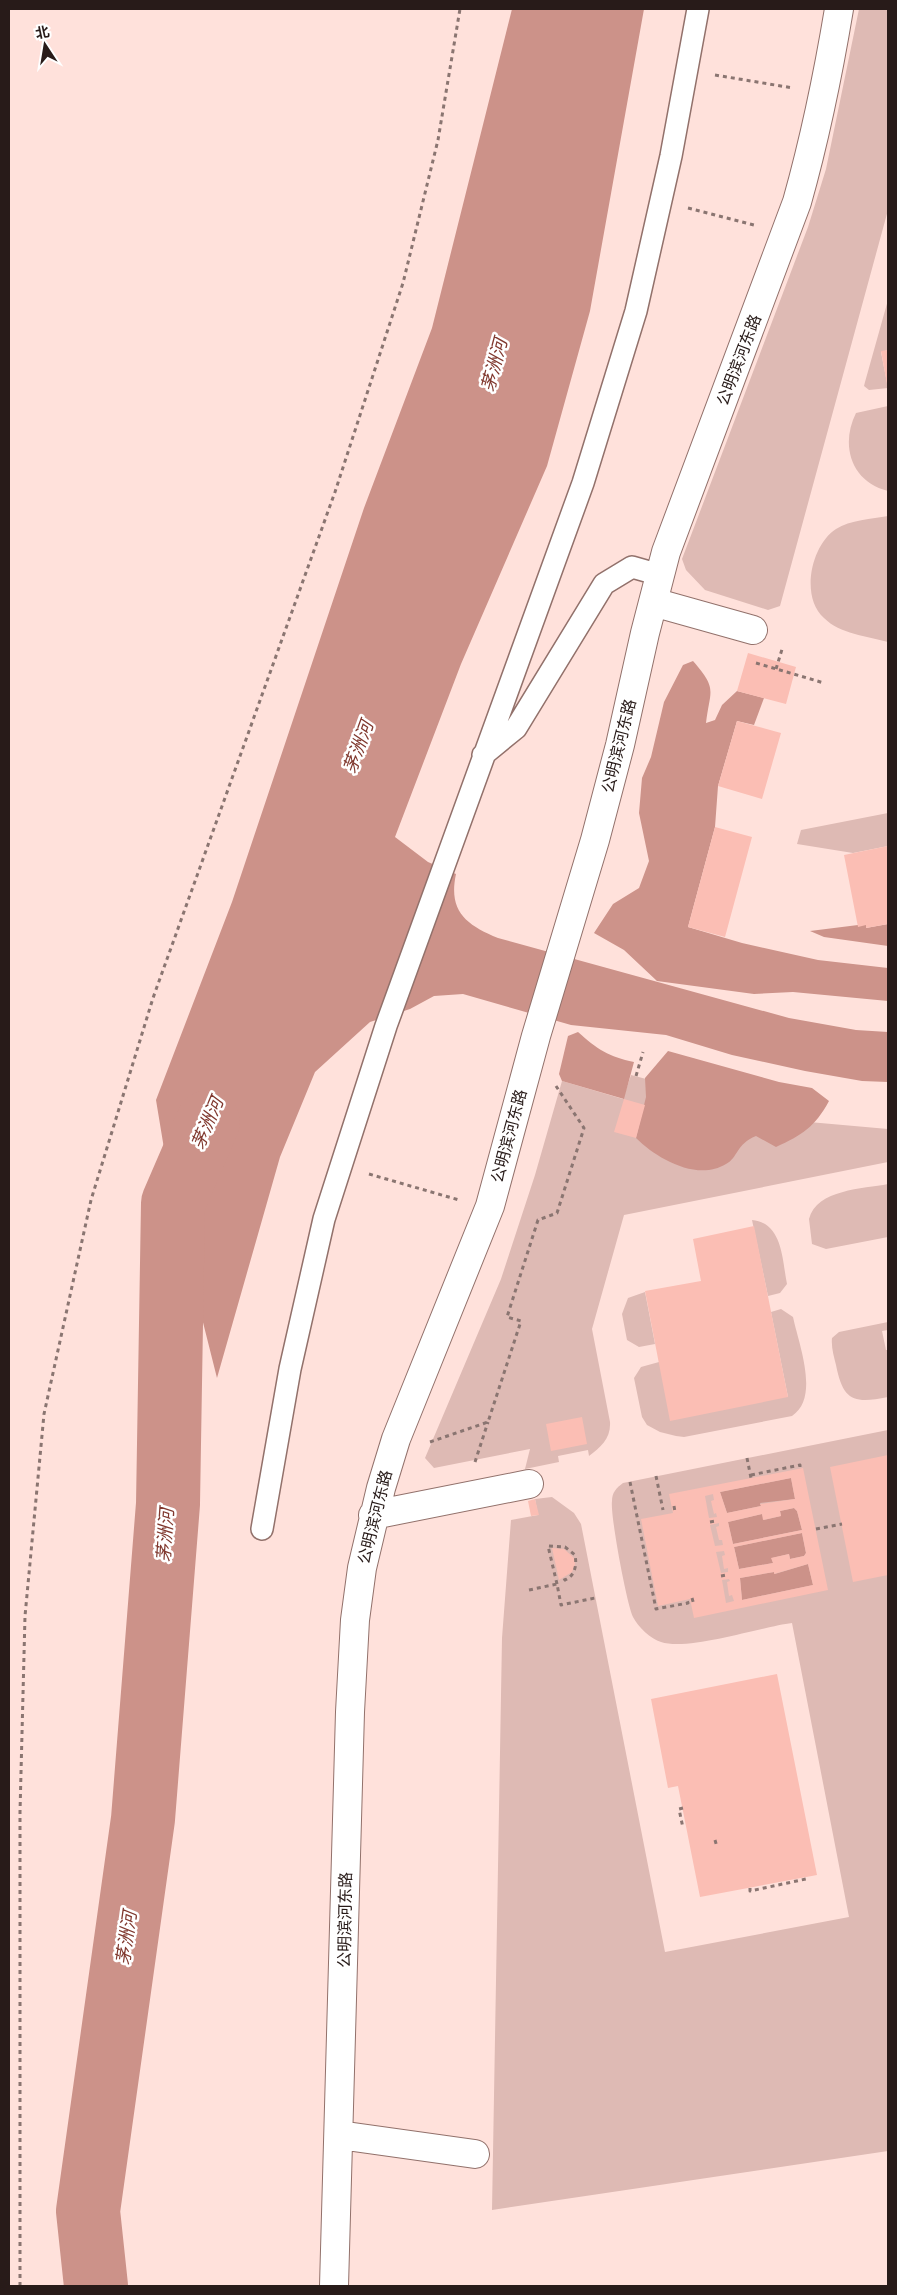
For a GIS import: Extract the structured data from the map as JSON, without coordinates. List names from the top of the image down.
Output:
{
  "streets": {
    "street": ["公明滨河东路"]
  },
  "water": ["茅洲河"],
  "north": "top"
}
